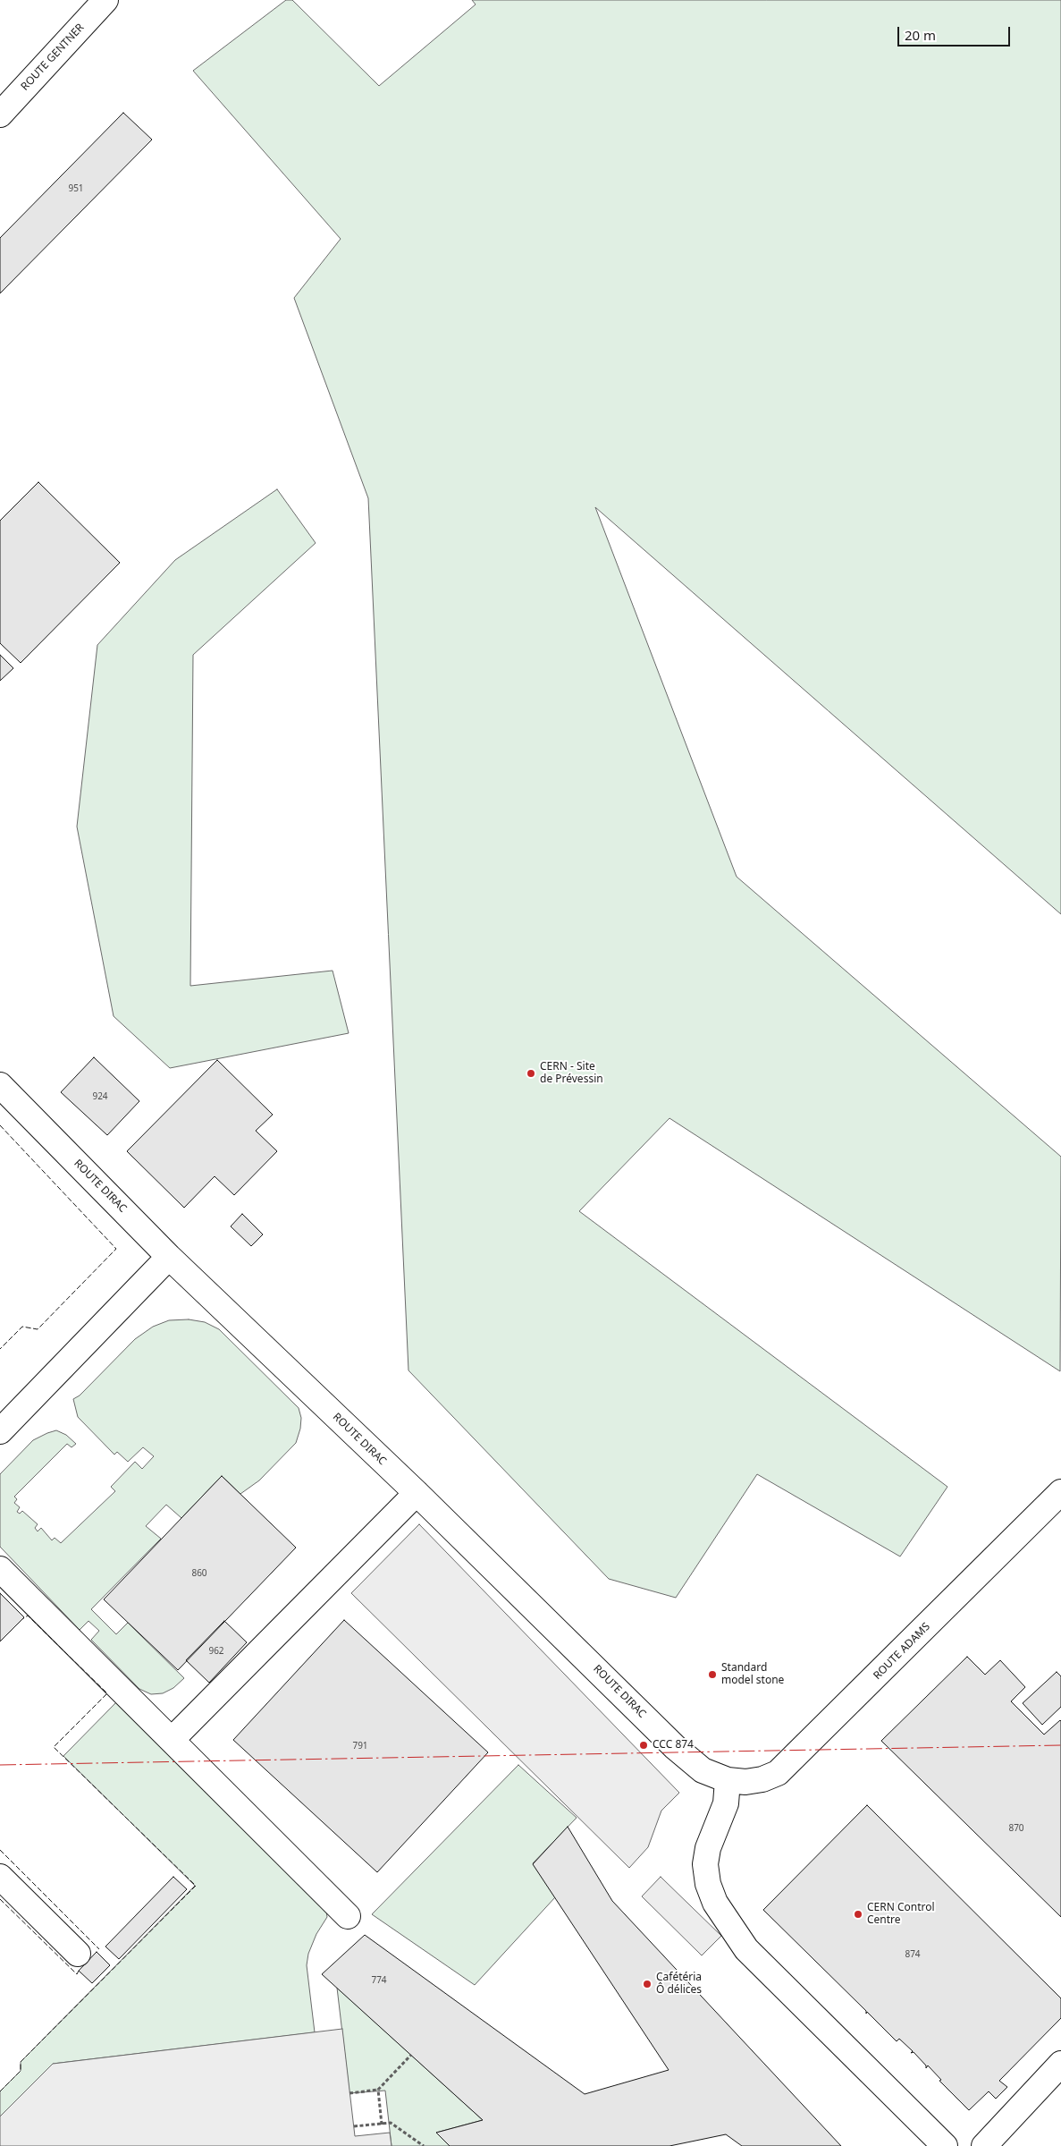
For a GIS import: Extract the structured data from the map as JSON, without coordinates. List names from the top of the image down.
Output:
{
  "streets": {
    "street": ["ROUTE GENTNER", "ROUTE DIRAC", "ROUTE ADAMS"]
  },
  "crossings": [
    ["ROUTE DIRAC", "ROUTE ADAMS"]
  ],
  "places": [
    "CERN - Site de Prévessin",
    "Standard model stone",
    "CCC 874",
    "CERN Control Centre",
    "Cafétéria Ô délices"
  ],
  "house_numbers": [
    "951",
    "924",
    "860",
    "962",
    "791",
    "870",
    "874",
    "774"
  ],
  "scale_bar": "20 m"
}
